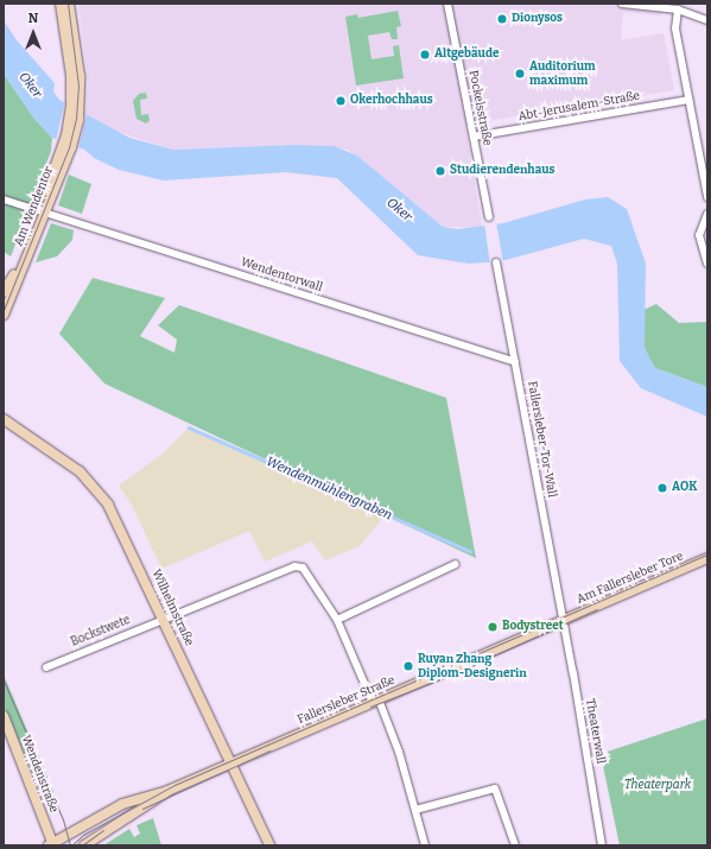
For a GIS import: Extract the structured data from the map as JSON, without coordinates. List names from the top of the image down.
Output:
{
  "streets": {
    "main road": [
      "Am Wendentor",
      "Am Fallersleber Tore",
      "Wilhelmstraße",
      "Fallersleber Straße",
      "Wendenstraße"
    ],
    "street": [
      "Abt-Jerusalem-Straße",
      "Pockelsstraße",
      "Wendentorwall",
      "Fallersleber-Tor-Wall",
      "Bockstwete",
      "Theaterwall"
    ]
  },
  "crossings": [
    ["Abt-Jerusalem-Straße", "Pockelsstraße"],
    ["Am Wendentor", "Wendentorwall"],
    ["Wendentorwall", "Fallersleber-Tor-Wall"],
    ["Fallersleber-Tor-Wall", "Am Fallersleber Tore"],
    ["Fallersleber-Tor-Wall", "Fallersleber Straße"],
    ["Fallersleber-Tor-Wall", "Theaterwall"],
    ["Am Fallersleber Tore", "Fallersleber Straße"],
    ["Am Fallersleber Tore", "Theaterwall"],
    ["Wilhelmstraße", "Bockstwete"],
    ["Wilhelmstraße", "Fallersleber Straße"],
    ["Bockstwete", "Fallersleber Straße"],
    ["Fallersleber Straße", "Theaterwall"],
    ["Fallersleber Straße", "Wendenstraße"]
  ],
  "water": ["Oker", "Wendenmühlengraben"],
  "parks": ["Theaterpark"],
  "places": [
    "Dionysos",
    "Altgebäude",
    "Auditorium maximum",
    "Okerhochhaus",
    "Studierendenhaus",
    "AOK",
    "Bodystreet",
    "Ruyan Zhang Diplom-Designerin"
  ],
  "north": "top"
}
